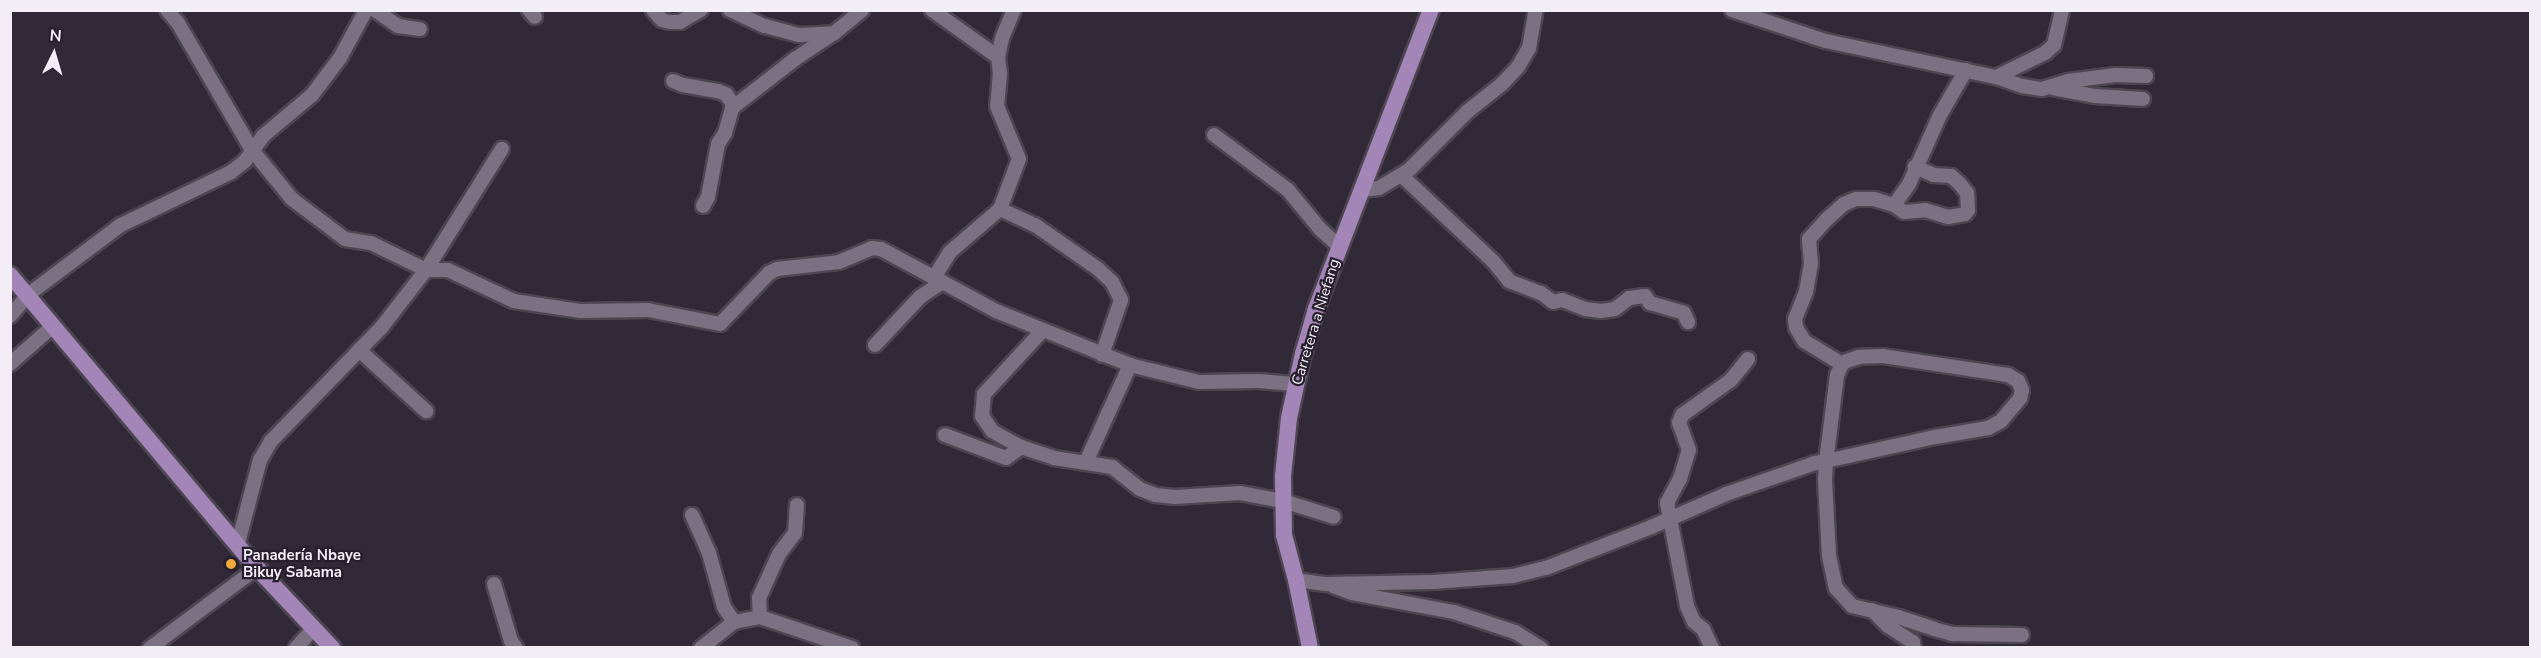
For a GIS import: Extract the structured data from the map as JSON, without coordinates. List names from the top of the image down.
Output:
{
  "streets": {
    "main road": ["Carretera a Niefang"]
  },
  "places": ["Panadería Nbaye Bikuy Sabama"],
  "north": "top"
}
